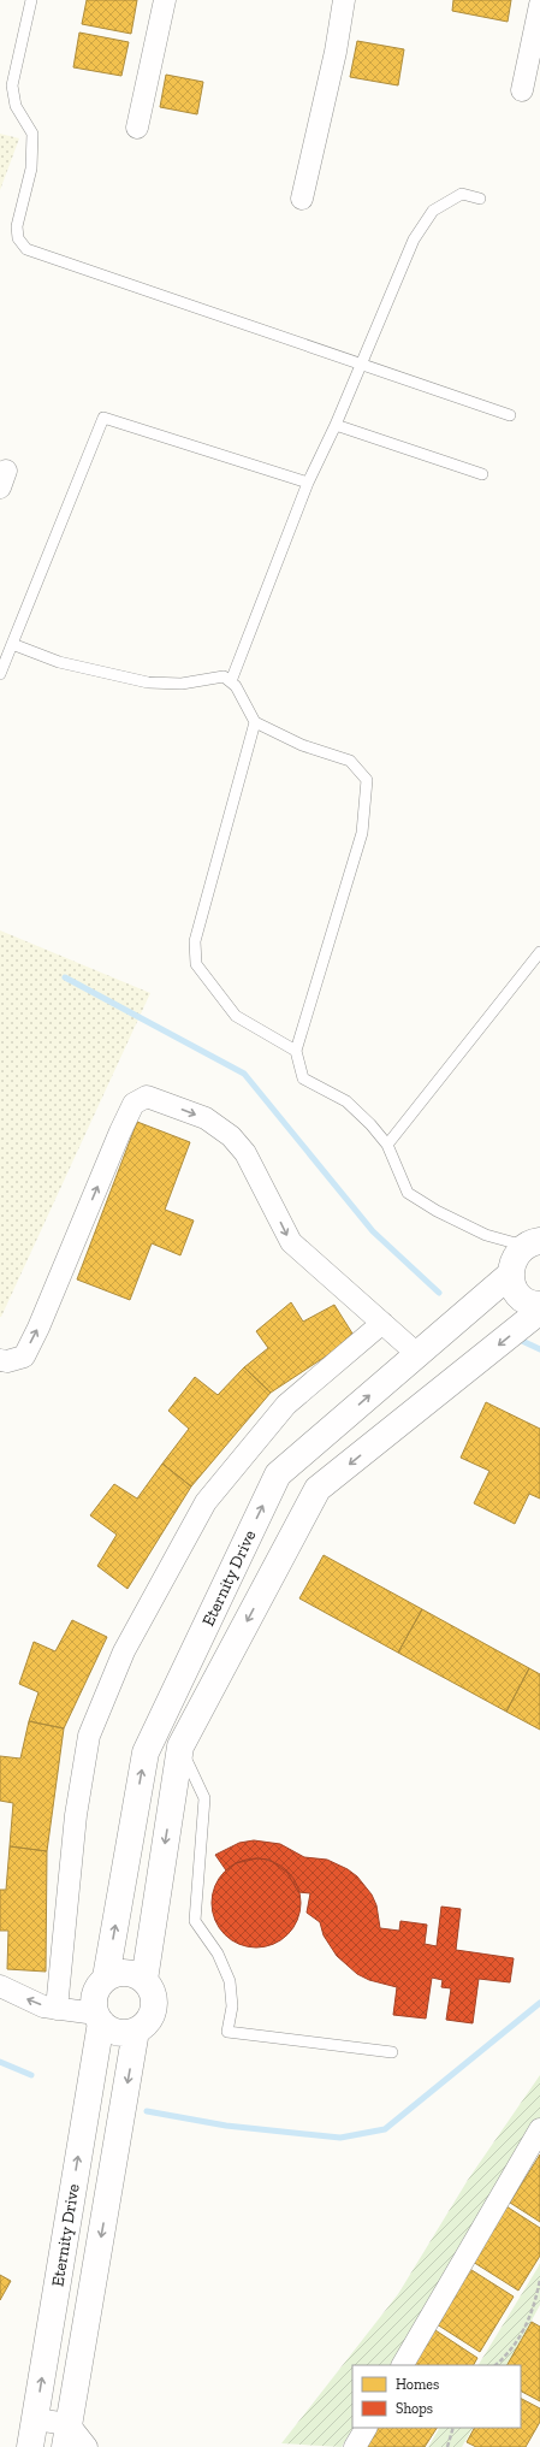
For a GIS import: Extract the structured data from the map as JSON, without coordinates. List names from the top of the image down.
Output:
{
  "streets": {
    "street": ["Eternity Drive"]
  },
  "legend": ["Homes", "Shops"]
}
